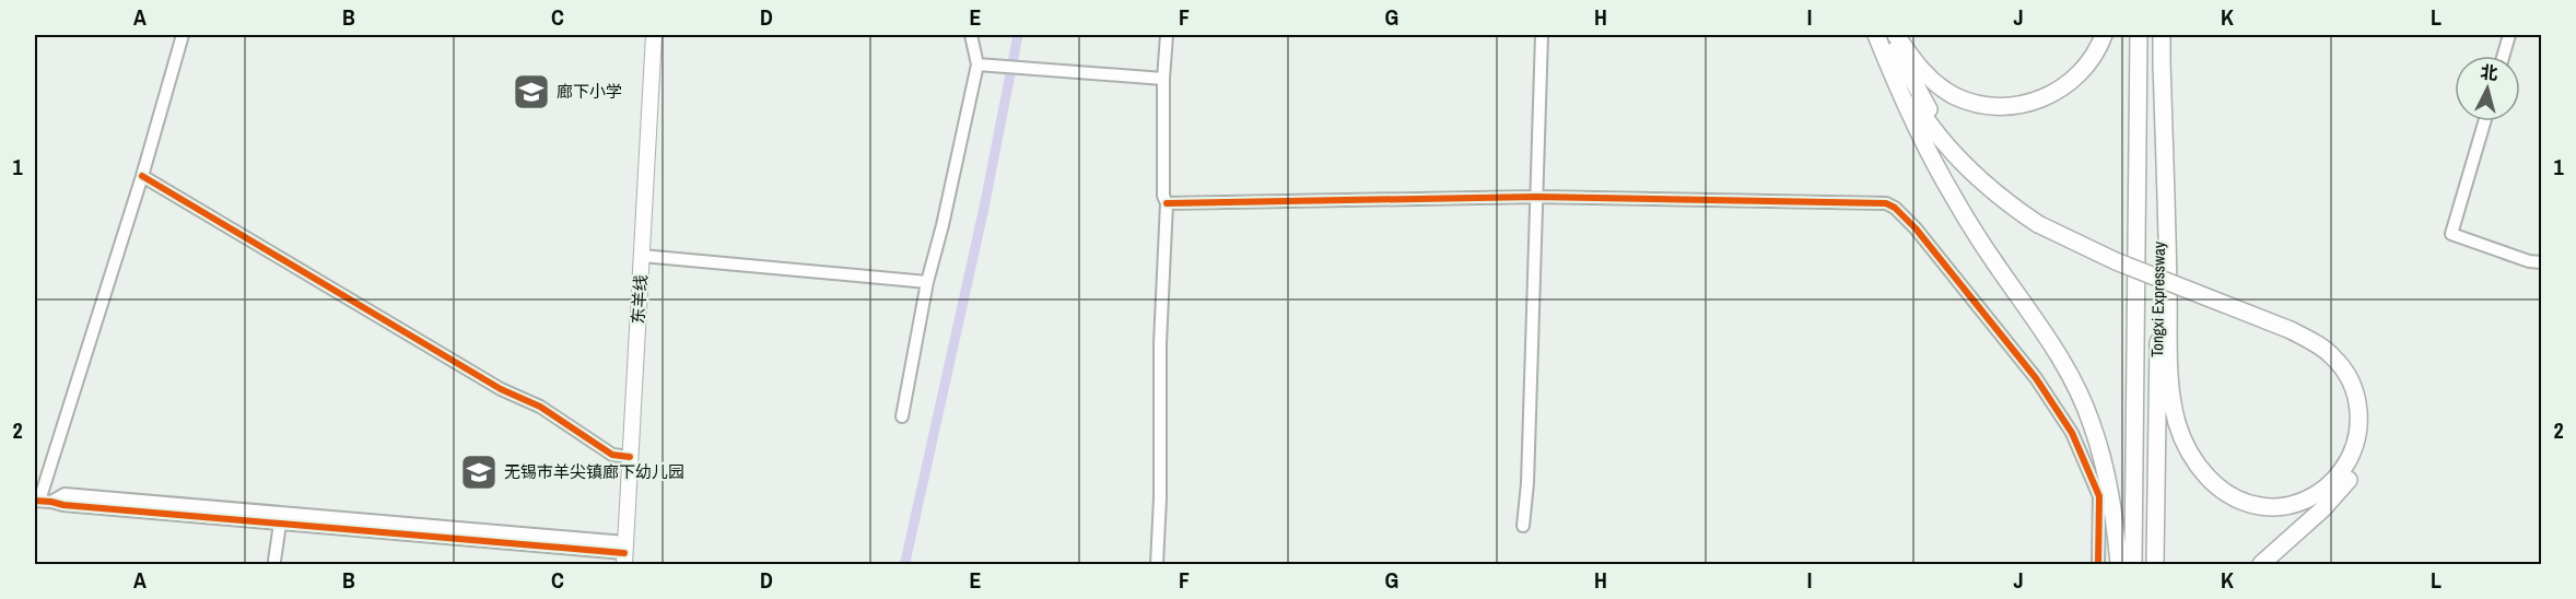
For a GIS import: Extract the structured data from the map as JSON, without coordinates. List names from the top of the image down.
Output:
{
  "streets": {
    "highway": ["Tongxi Expressway"],
    "main road": ["东羊线"]
  },
  "places": {
    "school or university": ["廊下小学", "无锡市羊尖镇廊下幼儿园"]
  },
  "north": "top",
  "grid": {
    "columns": [
      "A",
      "B",
      "C",
      "D",
      "E",
      "F",
      "G",
      "H",
      "I",
      "J",
      "K",
      "L"
    ],
    "rows": ["1", "2"]
  }
}
